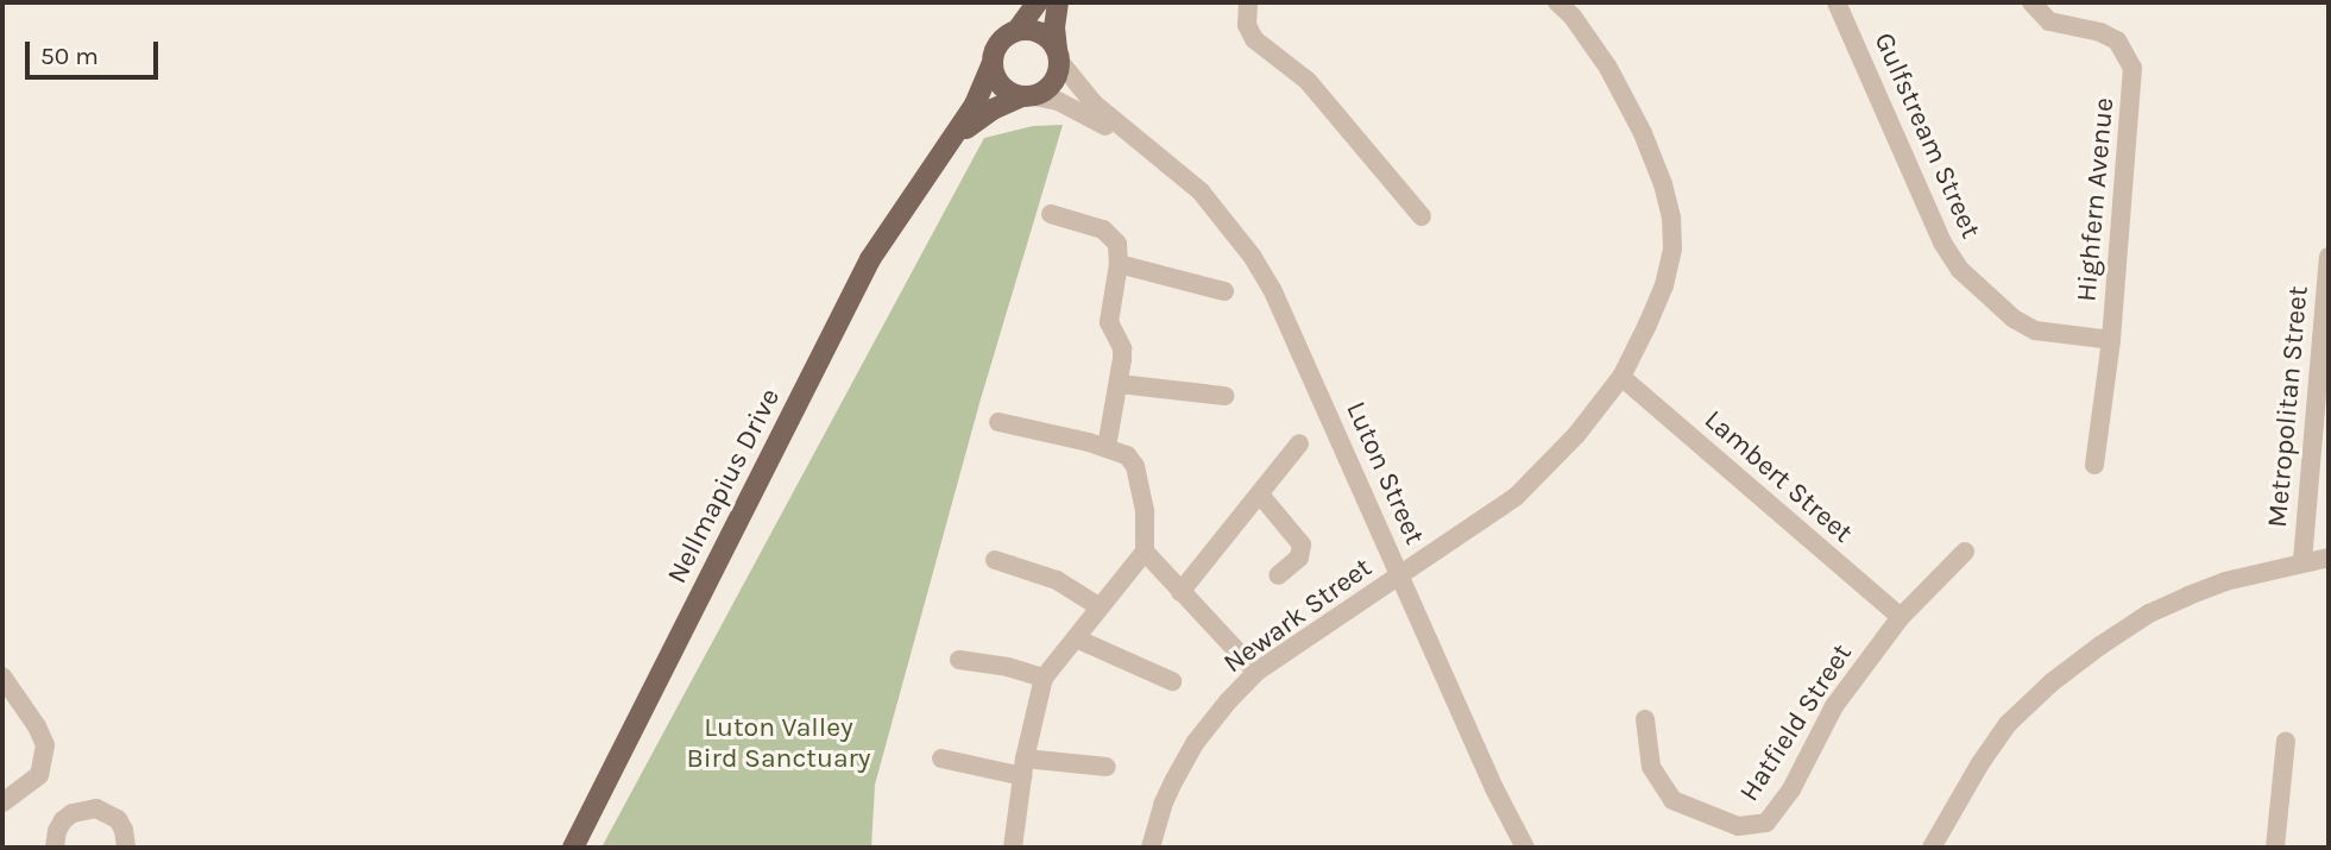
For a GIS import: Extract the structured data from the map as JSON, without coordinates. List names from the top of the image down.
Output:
{
  "streets": {
    "main road": ["Nellmapius Drive"],
    "street": [
      "Gulfstream Street",
      "Highfern Avenue",
      "Metropolitan Street",
      "Luton Street",
      "Lambert Street",
      "Newark Street",
      "Hatfield Street"
    ]
  },
  "crossings": [
    ["Gulfstream Street", "Highfern Avenue"],
    ["Luton Street", "Nellmapius Drive"],
    ["Luton Street", "Newark Street"],
    ["Lambert Street", "Newark Street"],
    ["Lambert Street", "Hatfield Street"]
  ],
  "parks": ["Luton Valley Bird Sanctuary"],
  "scale_bar": "50 m"
}
